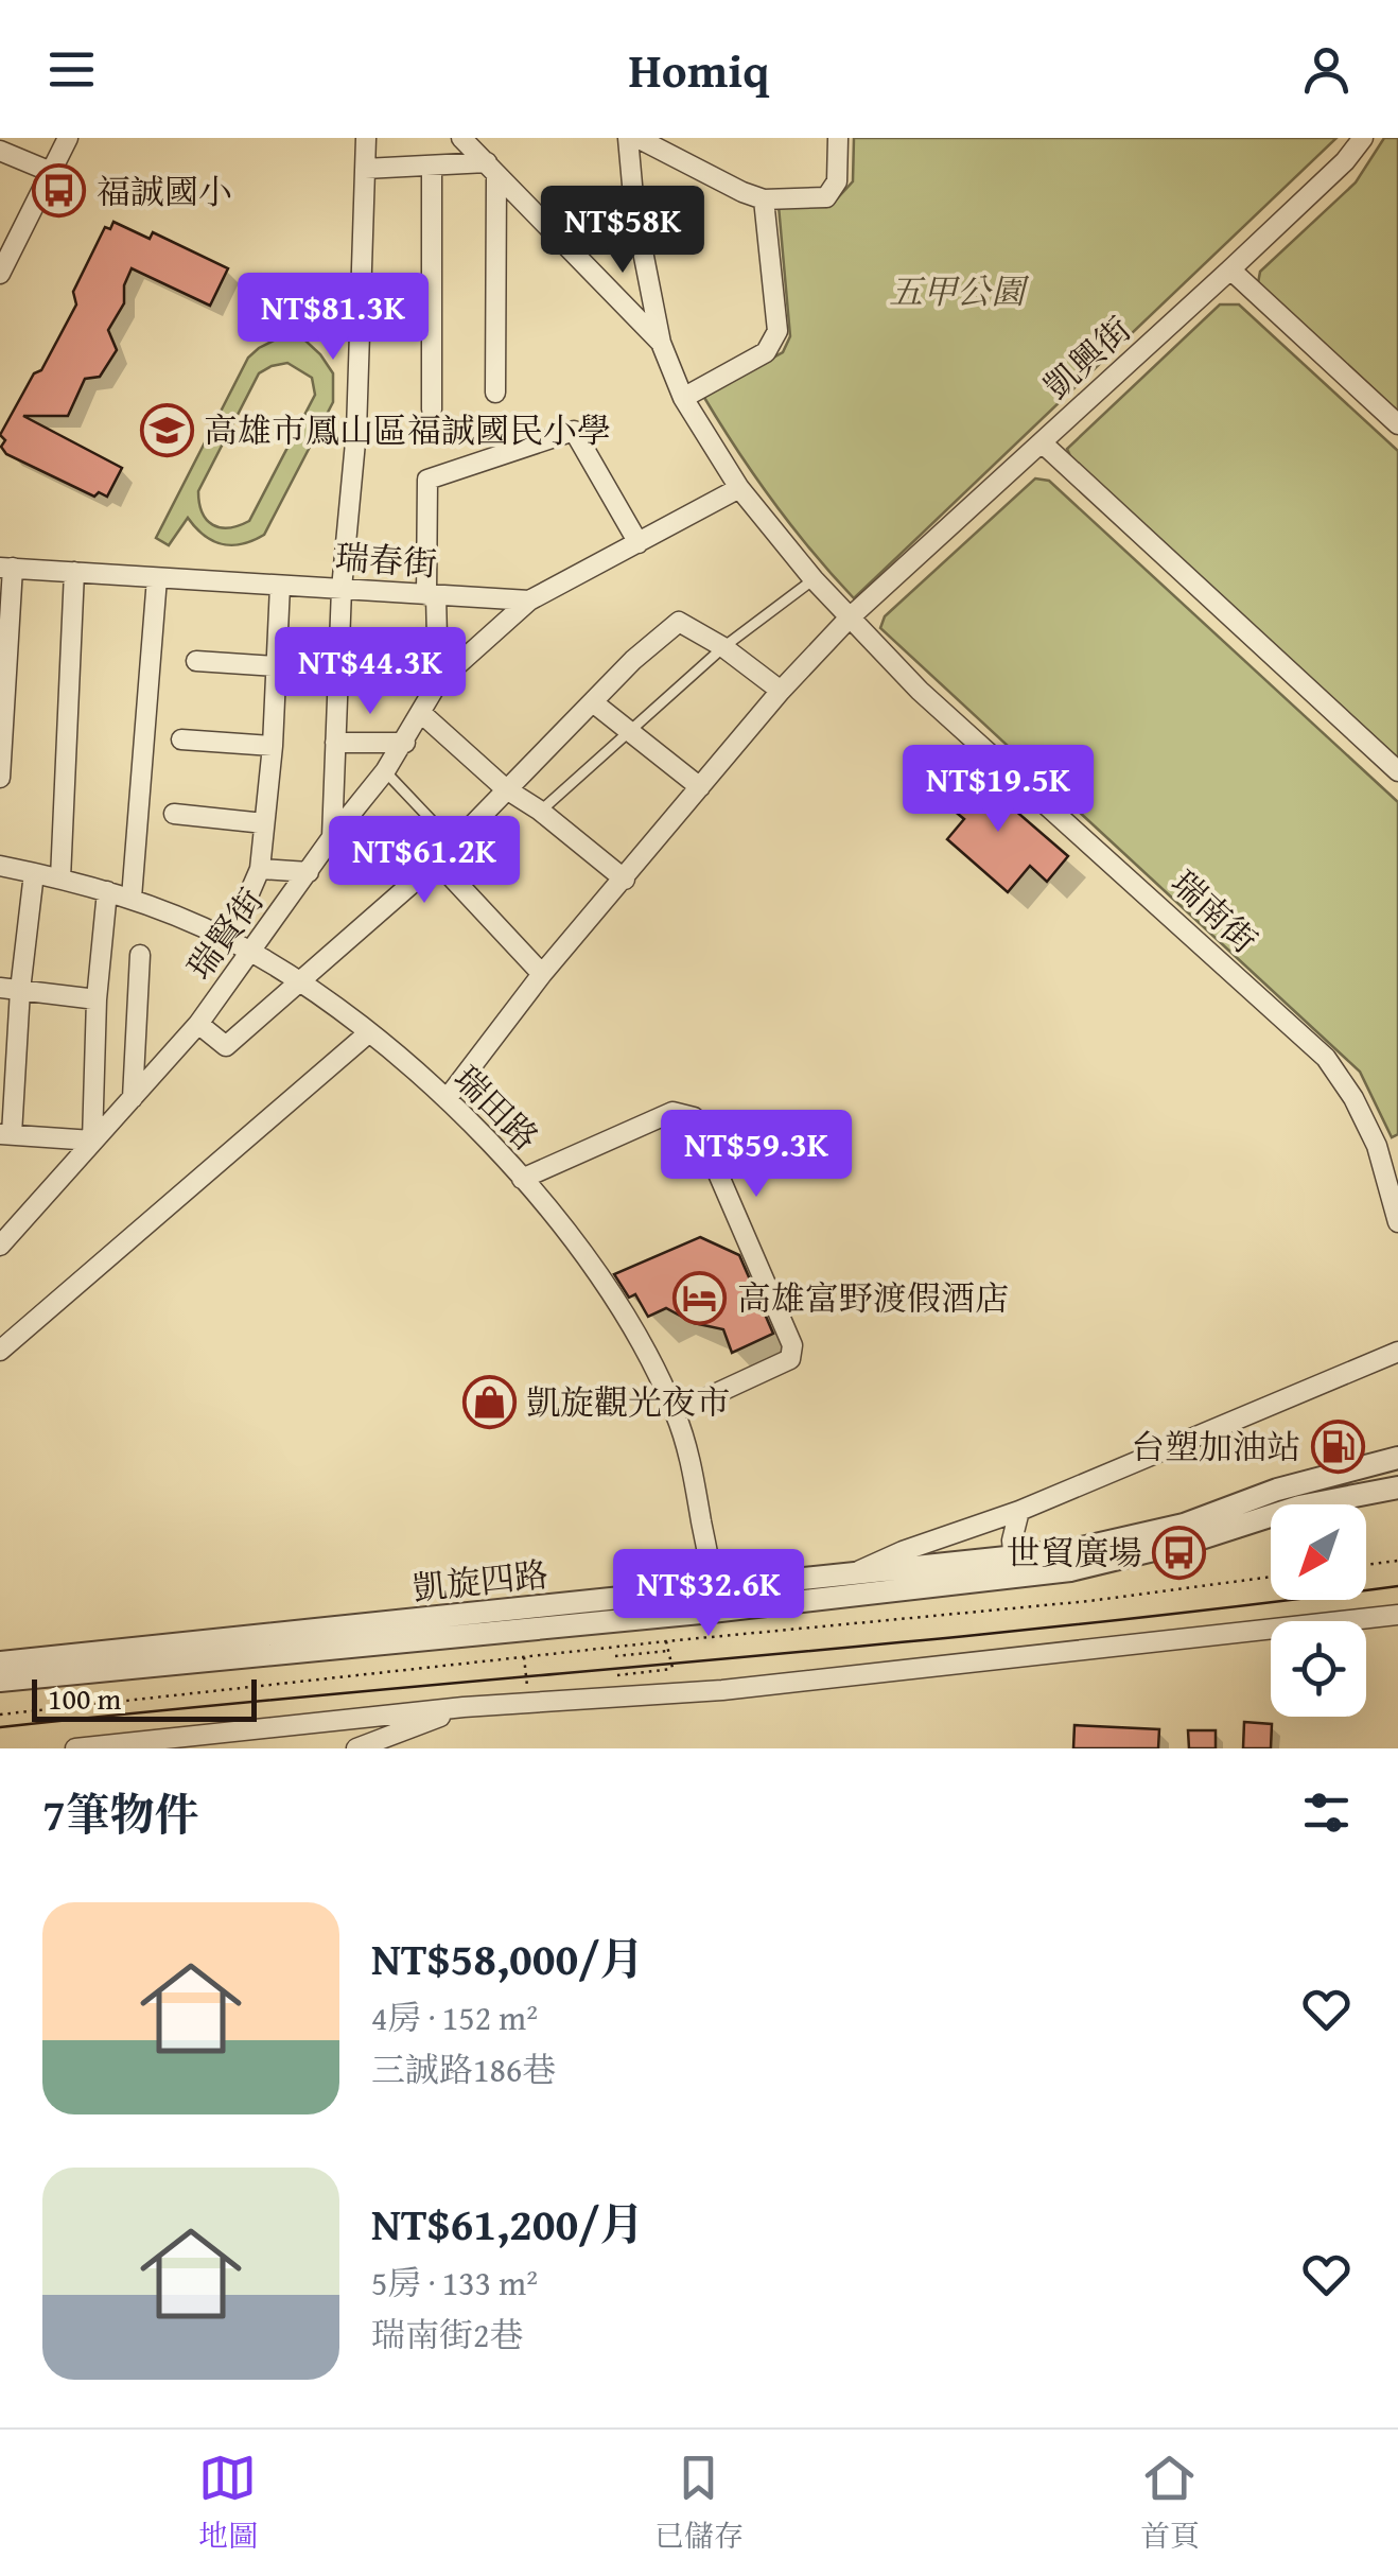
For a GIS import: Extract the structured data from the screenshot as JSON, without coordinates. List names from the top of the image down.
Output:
{
  "streets": {
    "street": [
      "凱興街",
      "瑞春街",
      "瑞南街",
      "瑞賢街",
      "瑞田路",
      "凱旋四路"
    ]
  },
  "crossings": [
    ["凱興街", "瑞南街"],
    ["凱興街", "瑞田路"],
    ["瑞春街", "瑞賢街"],
    ["瑞賢街", "瑞田路"],
    ["瑞田路", "凱旋四路"]
  ],
  "parks": ["五甲公園"],
  "places": {
    "bus stop": ["福誠國小", "世貿廣場"],
    "school or university": ["高雄市鳳山區福誠國民小學"],
    "hotel": ["高雄富野渡假酒店"],
    "shop": ["凱旋觀光夜市"],
    "fuel station": ["台塑加油站"]
  },
  "scale_bar": "100 m",
  "north": "bottom left",
  "page": {
    "header": "Homiq",
    "price": [
      "NT$58K",
      "NT$81.3K",
      "NT$44.3K",
      "NT$19.5K",
      "NT$61.2K",
      "NT$59.3K",
      "NT$32.6K"
    ],
    "scale": "100 m",
    "heading": "7筆物件",
    "list": [
      {
        "name": "NT$58,000/月",
        "note": "4房 · 152 m² · 三誠路186巷"
      },
      {
        "name": "NT$61,200/月",
        "note": "5房 · 133 m² · 瑞南街2巷"
      }
    ],
    "tabs": ["地圖", "已儲存", "首頁"]
  }
}
